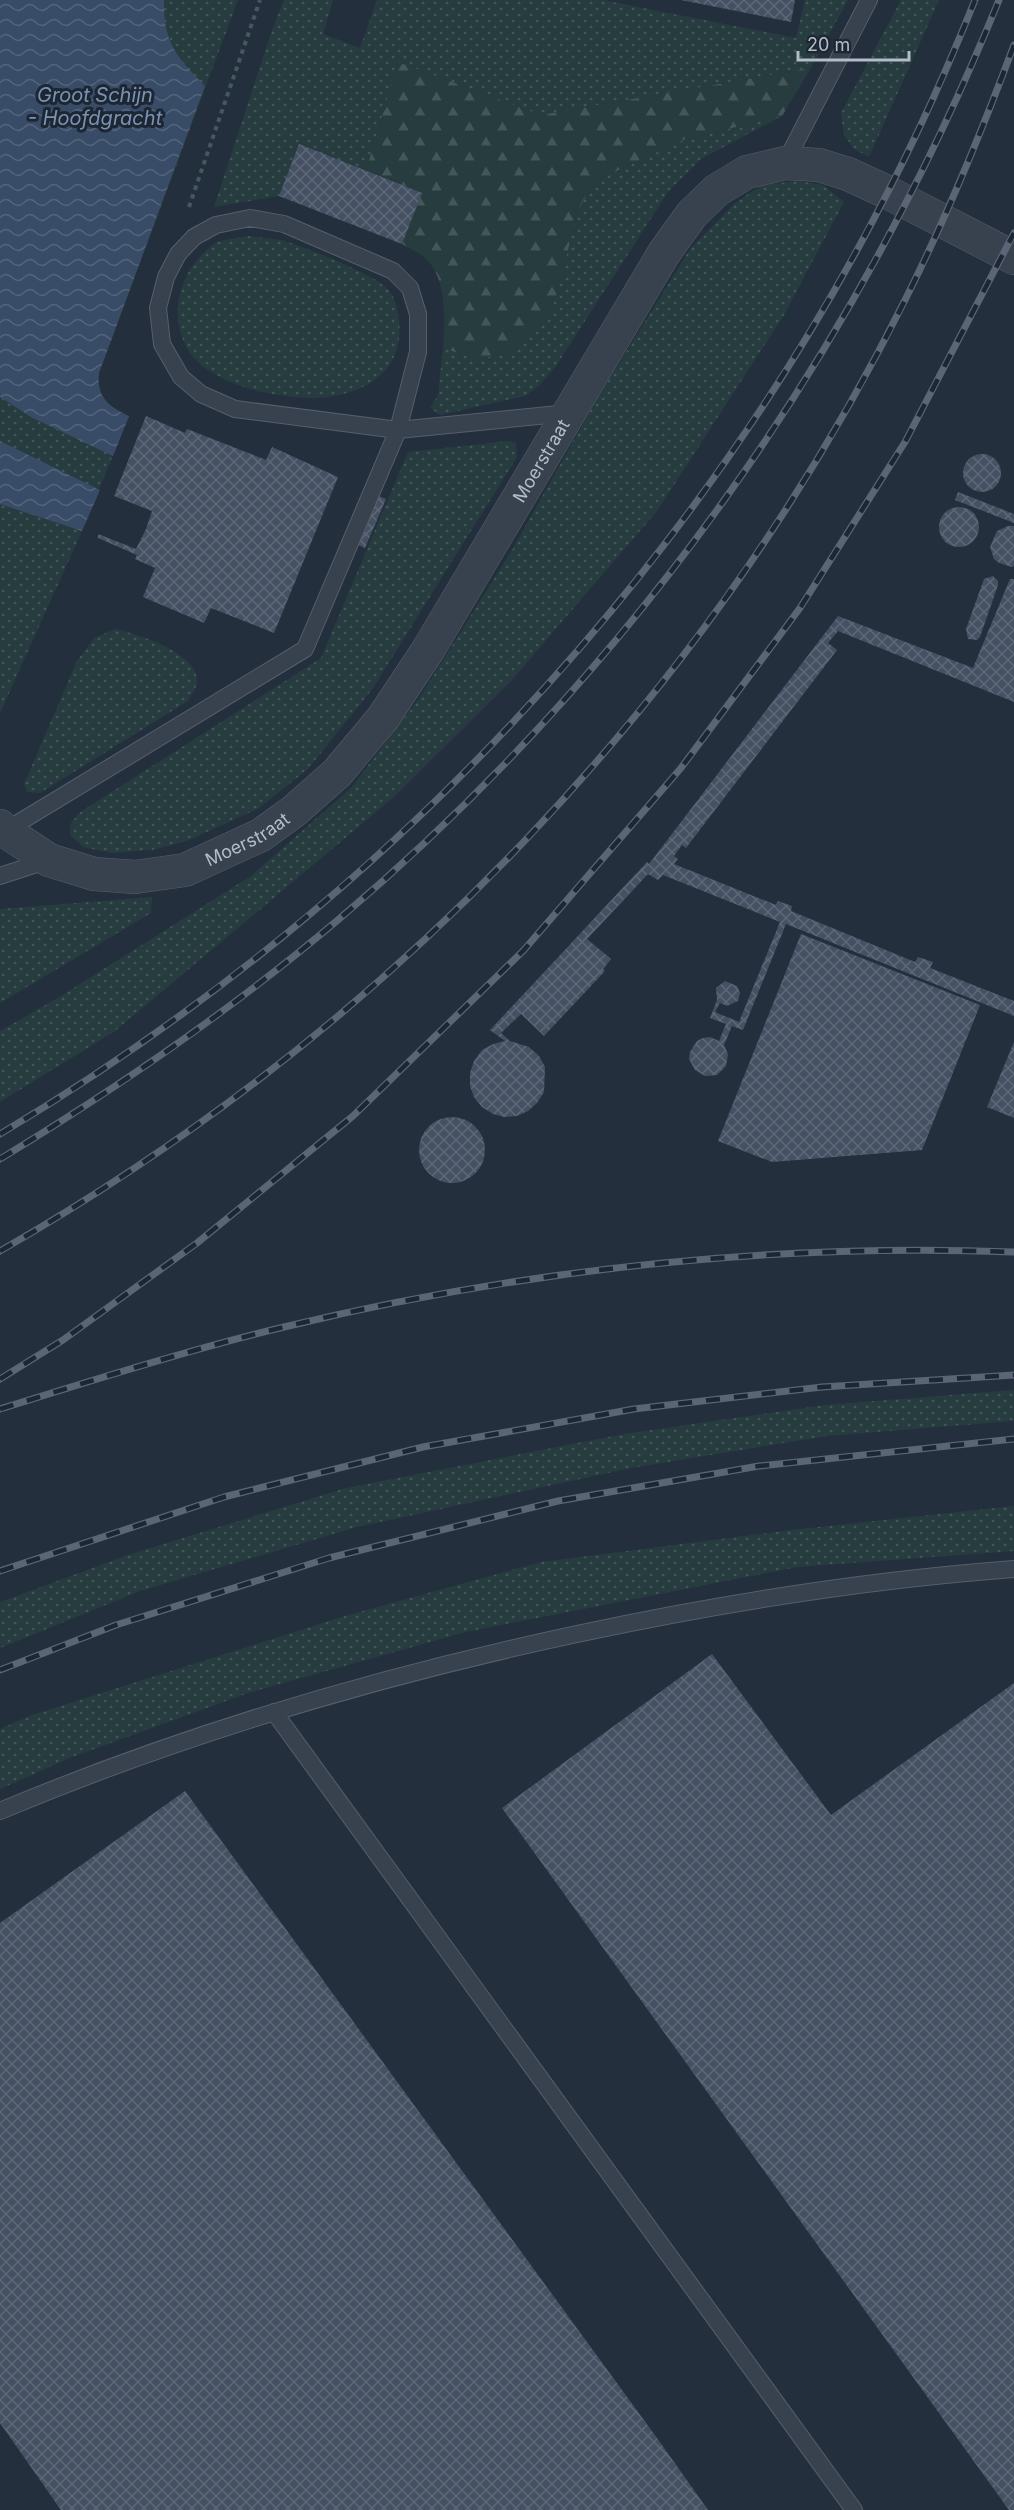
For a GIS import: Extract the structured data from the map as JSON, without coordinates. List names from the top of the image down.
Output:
{
  "streets": {
    "street": ["Moerstraat"]
  },
  "water": ["Groot Schijn - Hoofdgracht"],
  "scale_bar": "20 m"
}
